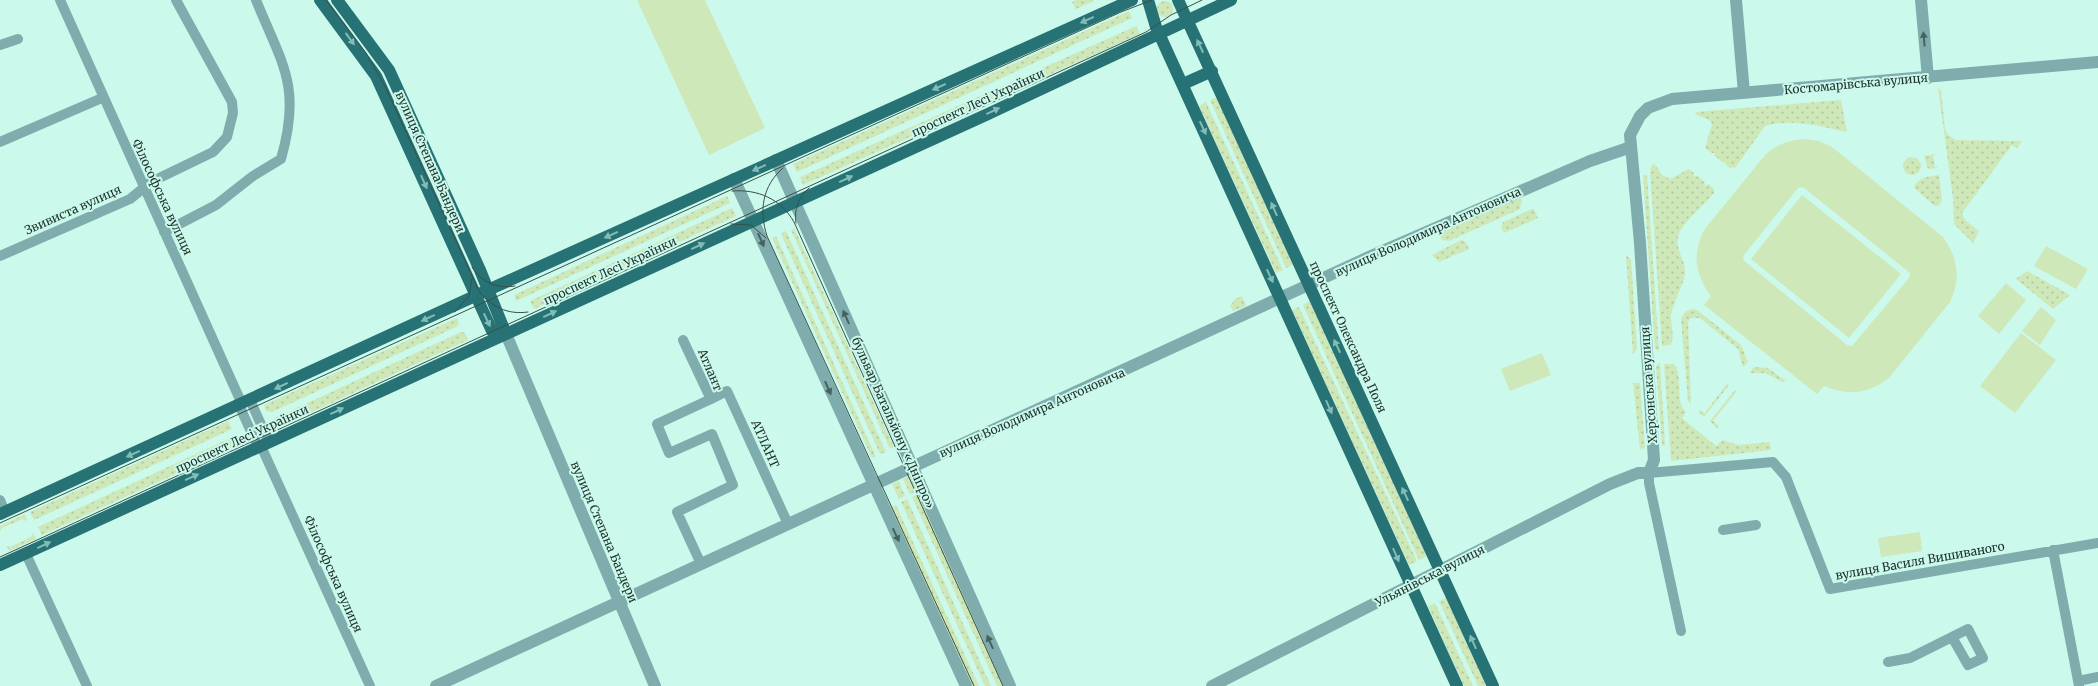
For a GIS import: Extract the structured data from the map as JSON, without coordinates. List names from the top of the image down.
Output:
{
  "streets": {
    "main road": ["проспект Лесі Українки", "вулиця Степана Бандери", "проспект Олександра Поля"],
    "street": [
      "Костомарівська вулиця",
      "Філософська вулиця",
      "Звивиста вулиця",
      "вулиця Володимира Антоновича",
      "Атлант",
      "Херсонська вулиця",
      "бульвар Батальйону «Дніпро»",
      "АТЛАНТ",
      "вулиця Василя Вишиваного",
      "Ульянівська вулиця"
    ]
  },
  "crossings": [
    ["Костомарівська вулиця", "вулиця Володимира Антоновича"],
    ["Костомарівська вулиця", "Херсонська вулиця"],
    ["проспект Лесі Українки", "вулиця Степана Бандери"],
    ["проспект Лесі Українки", "Філософська вулиця"],
    ["проспект Лесі Українки", "проспект Олександра Поля"],
    ["проспект Лесі Українки", "бульвар Батальйону «Дніпро»"],
    ["вулиця Степана Бандери", "вулиця Володимира Антоновича"],
    ["Філософська вулиця", "Звивиста вулиця"],
    ["вулиця Володимира Антоновича", "проспект Олександра Поля"],
    ["вулиця Володимира Антоновича", "Атлант"],
    ["вулиця Володимира Антоновича", "Херсонська вулиця"],
    ["вулиця Володимира Антоновича", "бульвар Батальйону «Дніпро»"],
    ["вулиця Володимира Антоновича", "АТЛАНТ"],
    ["проспект Олександра Поля", "Ульянівська вулиця"],
    ["Атлант", "АТЛАНТ"],
    ["Херсонська вулиця", "вулиця Василя Вишиваного"],
    ["Херсонська вулиця", "Ульянівська вулиця"],
    ["вулиця Василя Вишиваного", "Ульянівська вулиця"]
  ]
}
